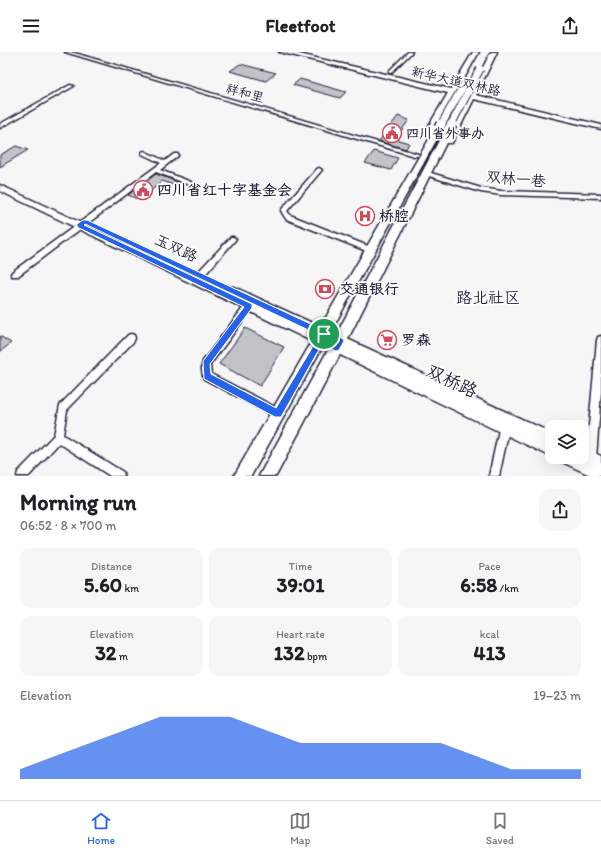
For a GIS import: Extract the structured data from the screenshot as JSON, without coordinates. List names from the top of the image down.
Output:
{
  "streets": {
    "main road": ["新华大道双林路", "玉双路", "双桥路"],
    "street": ["祥和里", "双林一巷"]
  },
  "crossings": [
    ["玉双路", "双桥路"]
  ],
  "districts": ["路北社区"],
  "places": {
    "public building": ["四川省外事办", "四川省红十字基金会"],
    "hospital": ["桥腔"],
    "bank": ["交通银行"],
    "supermarket": ["罗森"]
  },
  "page": {
    "header": "Fleetfoot",
    "heading": ["Morning run", "06:52 · 8 × 700 m"],
    "stats": [
      ["Distance", "5.60 km"],
      ["Time", "39:01"],
      ["Pace", "6:58 /km"],
      ["Elevation", "32 m"],
      ["Heart rate", "132 bpm"],
      ["kcal", "413"]
    ],
    "chart": ["Elevation", "19–23 m"],
    "tabs": ["Home", "Map", "Saved"]
  }
}
